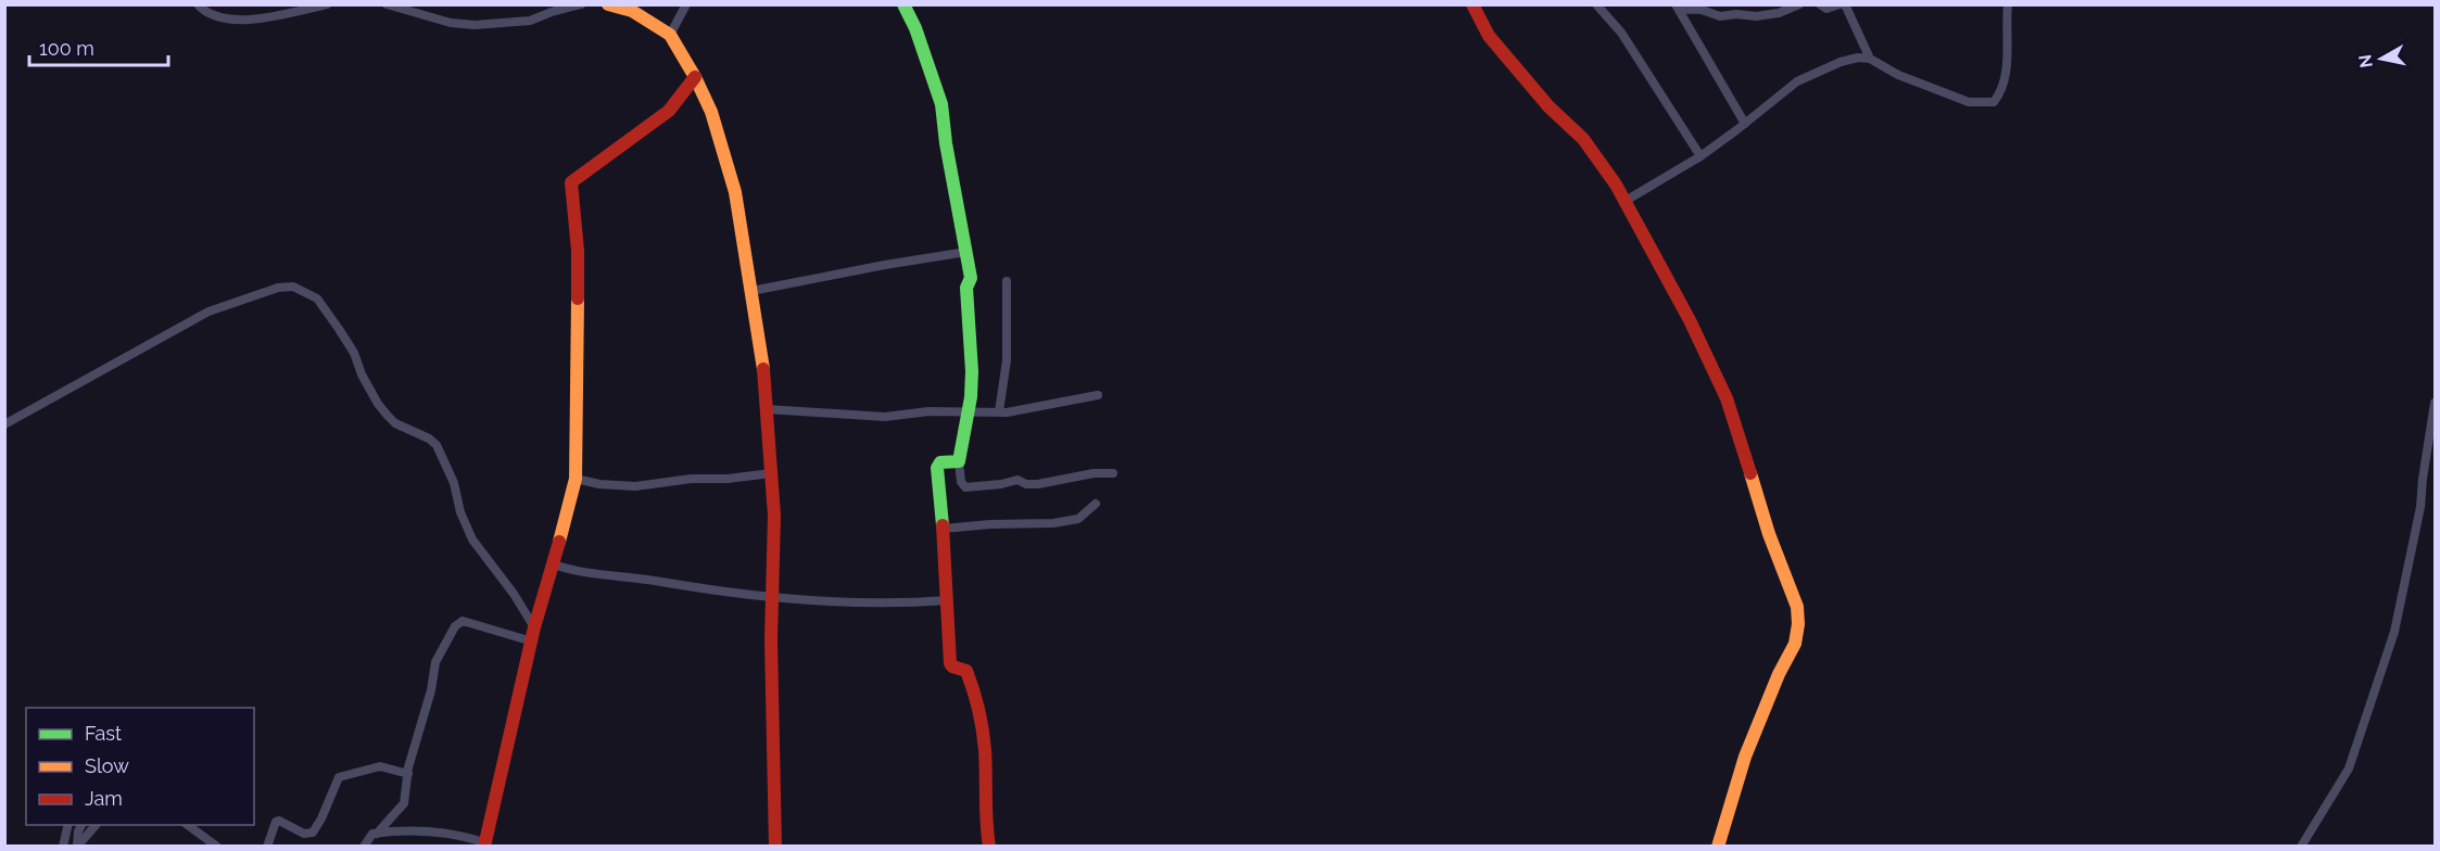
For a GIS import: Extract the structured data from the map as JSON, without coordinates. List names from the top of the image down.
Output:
{
  "legend": ["Fast", "Slow", "Jam"],
  "scale_bar": "100 m",
  "north": "left"
}
